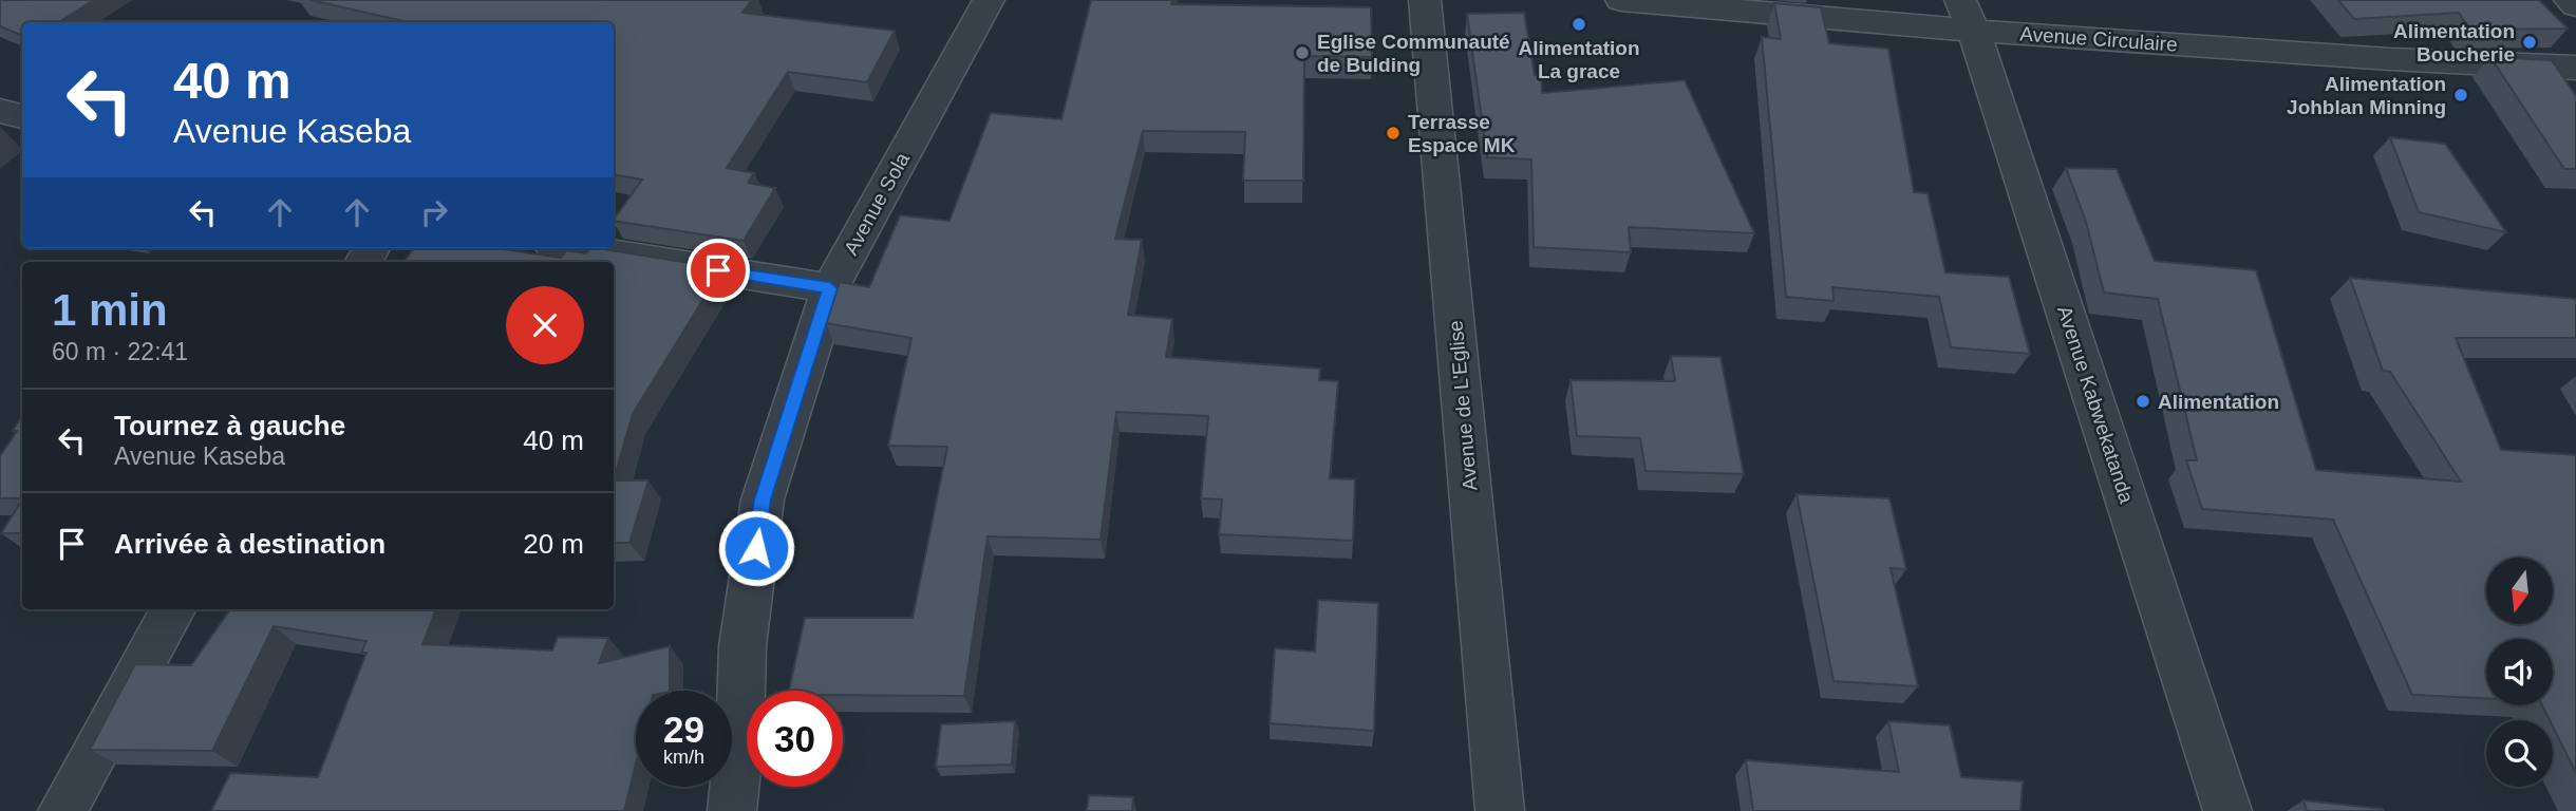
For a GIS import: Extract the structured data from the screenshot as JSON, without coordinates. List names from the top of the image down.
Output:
{
  "streets": {
    "street": [
      "Avenue Circulaire",
      "Avenue Sola",
      "Avenue Kabwekatanda",
      "Avenue de L'Eglise"
    ]
  },
  "crossings": [
    ["Avenue Circulaire", "Avenue Kabwekatanda"]
  ],
  "places": [
    "Alimentation La grace",
    "Alimentation Boucherie",
    "Eglise Communauté de Bulding",
    "Alimentation Johblan Minning",
    "Terrasse Espace MK",
    "Alimentation"
  ],
  "north": "bottom",
  "page": {
    "turn": ["40 m", "Avenue Kaseba"],
    "heading": ["1 min", "60 m · 22:41"],
    "list": [
      {
        "name": "Tournez à gauche",
        "note": "Avenue Kaseba",
        "value": "40 m"
      },
      {
        "name": "Arrivée à destination",
        "value": "20 m"
      }
    ],
    "speed": "29 km/h",
    "limit": "30"
  }
}
